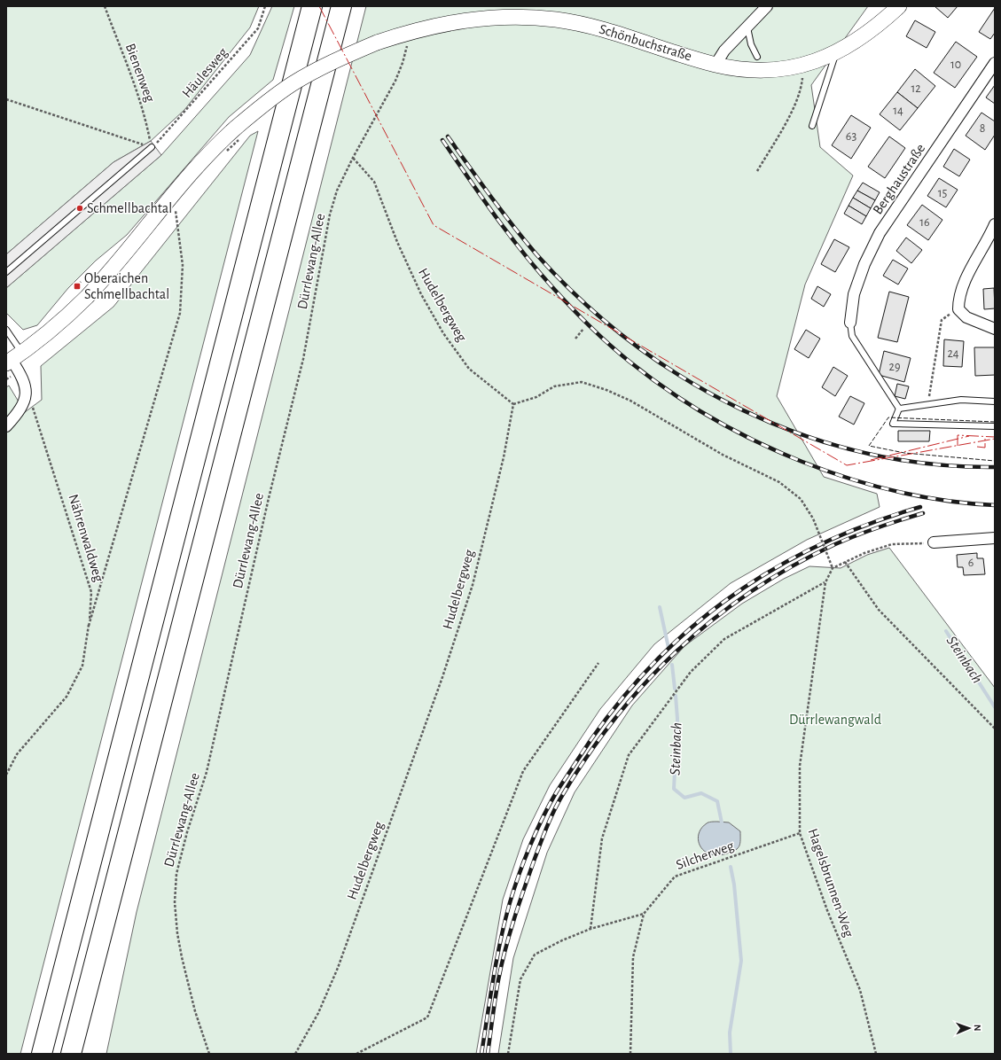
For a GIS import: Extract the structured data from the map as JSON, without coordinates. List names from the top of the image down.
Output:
{
  "streets": {
    "main road": ["Schönbuchstraße"],
    "street": ["Berghaustraße"],
    "path": [
      "Bienenweg",
      "Häulesweg",
      "Dürrlewang-Allee",
      "Hudelbergweg",
      "Nährenwaldweg",
      "Silcherweg",
      "Hagelsbrunnen-Weg"
    ]
  },
  "crossings": [
    ["Bienenweg", "Häulesweg"],
    ["Dürrlewang-Allee", "Hudelbergweg"],
    ["Silcherweg", "Hagelsbrunnen-Weg"]
  ],
  "water": ["Steinbach"],
  "parks": ["Dürrlewangwald"],
  "places": {
    "other": ["Schmellbachtal"],
    "transit": ["Oberaichen Schmellbachtal"]
  },
  "house_numbers": [
    "10",
    "12",
    "14",
    "8",
    "63",
    "15",
    "16",
    "24",
    "29",
    "6"
  ],
  "north": "right"
}
